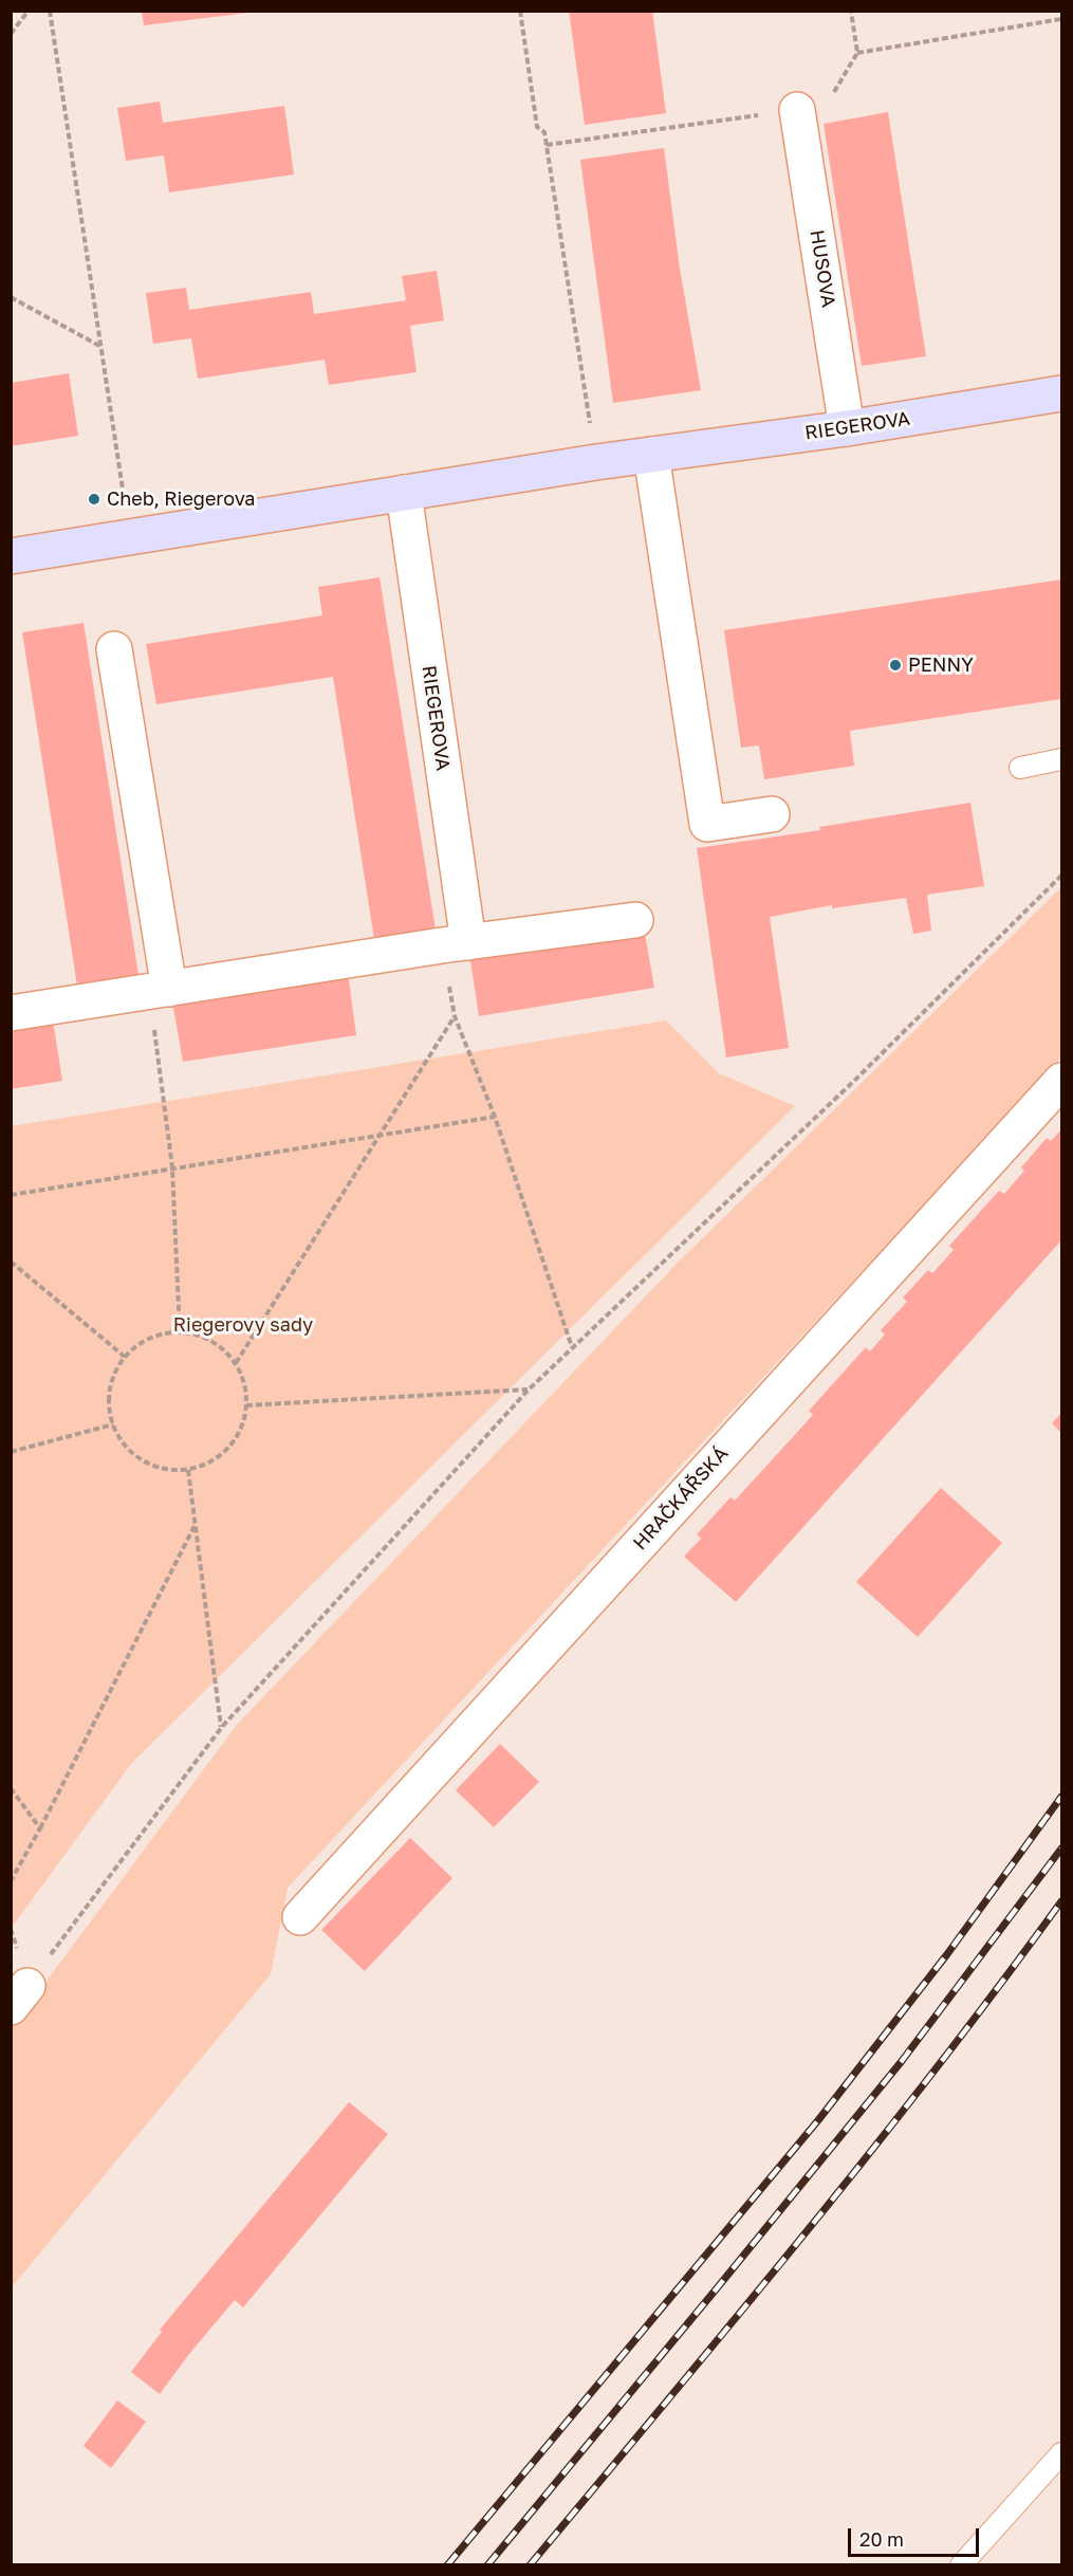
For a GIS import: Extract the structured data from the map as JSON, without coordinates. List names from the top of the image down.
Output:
{
  "streets": {
    "street": ["HUSOVA", "RIEGEROVA", "HRAČKÁŘSKÁ"]
  },
  "crossings": [
    ["HUSOVA", "RIEGEROVA"]
  ],
  "parks": ["Riegerovy sady"],
  "places": ["Cheb, Riegerova", "PENNY"],
  "scale_bar": "20 m"
}
